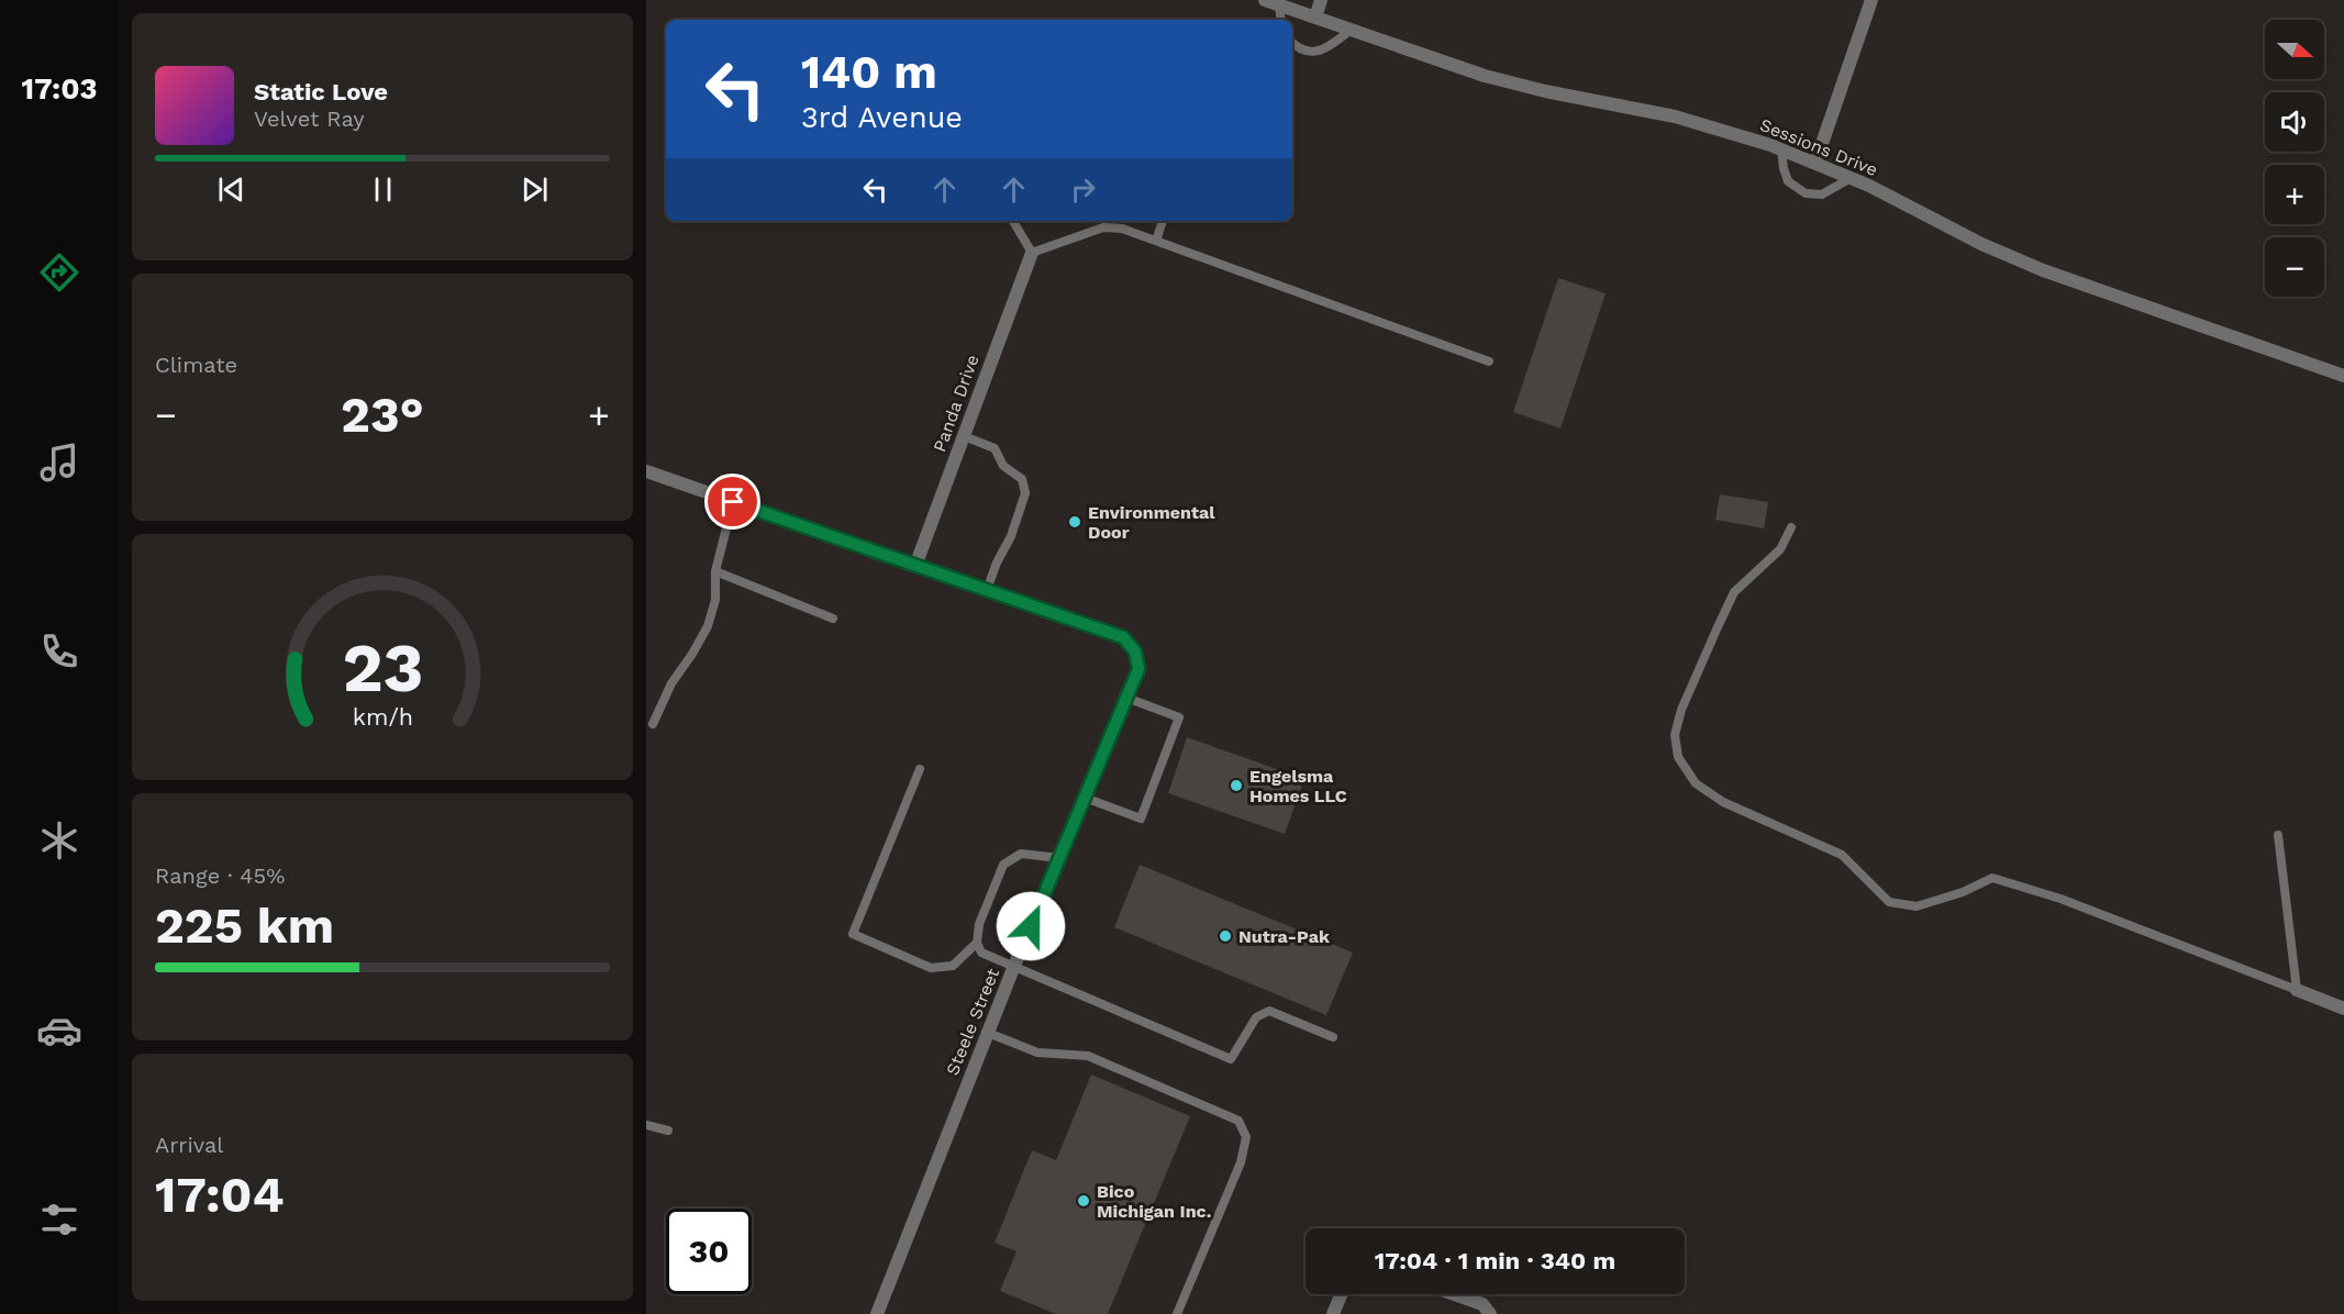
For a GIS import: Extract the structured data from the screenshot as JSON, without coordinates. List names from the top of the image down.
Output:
{
  "streets": {
    "street": ["Sessions Drive", "Panda Drive", "Steele Street"]
  },
  "places": [
    "Environmental Door",
    "Engelsma Homes LLC",
    "Nutra-Pak",
    "Bico Michigan Inc."
  ],
  "north": "right",
  "page": {
    "tabs": "17:03",
    "map_buttons": ["+", "−"],
    "turn": ["140 m", "3rd Avenue"],
    "song": ["Static Love", "Velvet Ray"],
    "tile": [
      "Climate",
      ["Range · 45%", "225 km"],
      ["Arrival", "17:04"]
    ],
    "heat": ["−", "23°", "+"],
    "limit": "30",
    "trip": "17:04 · 1 min · 340 m",
    "gauge": ["23", "km/h"]
  }
}
